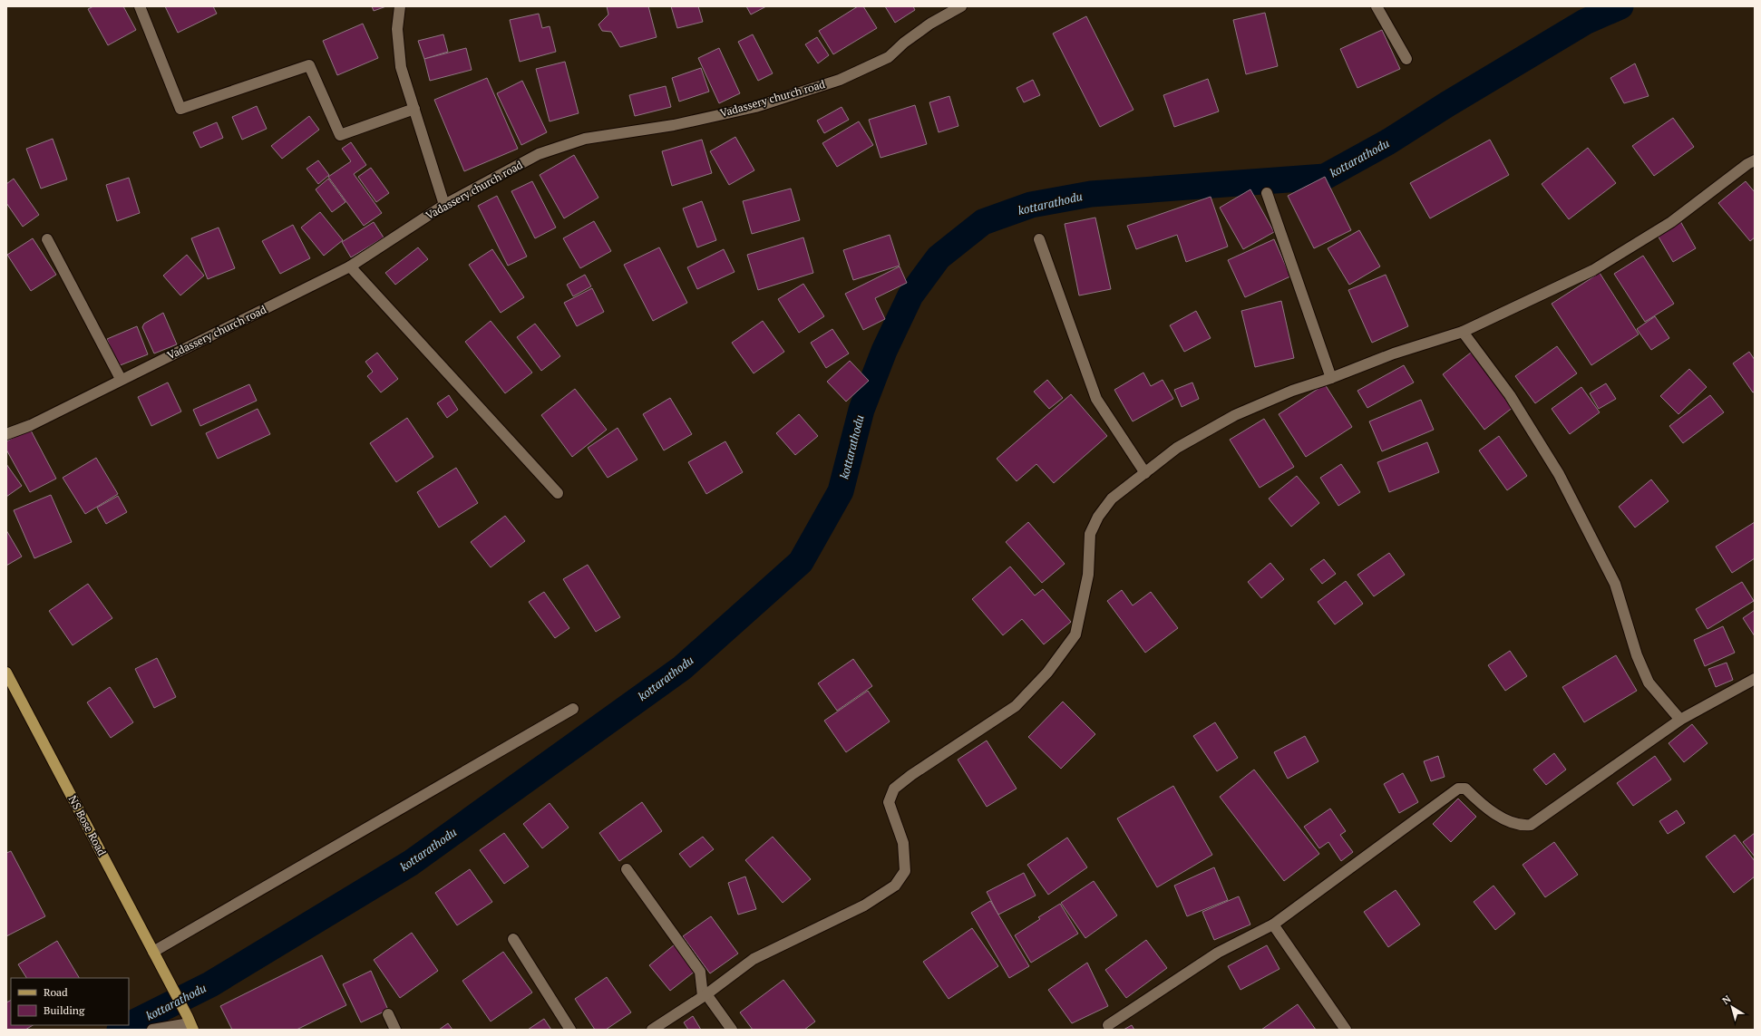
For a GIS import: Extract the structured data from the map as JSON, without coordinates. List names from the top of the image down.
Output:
{
  "streets": {
    "main road": ["NS Bose Road"],
    "street": ["Vadassery church road"]
  },
  "water": ["kottarathodu"],
  "legend": ["Road", "Building"],
  "north": "top left"
}
